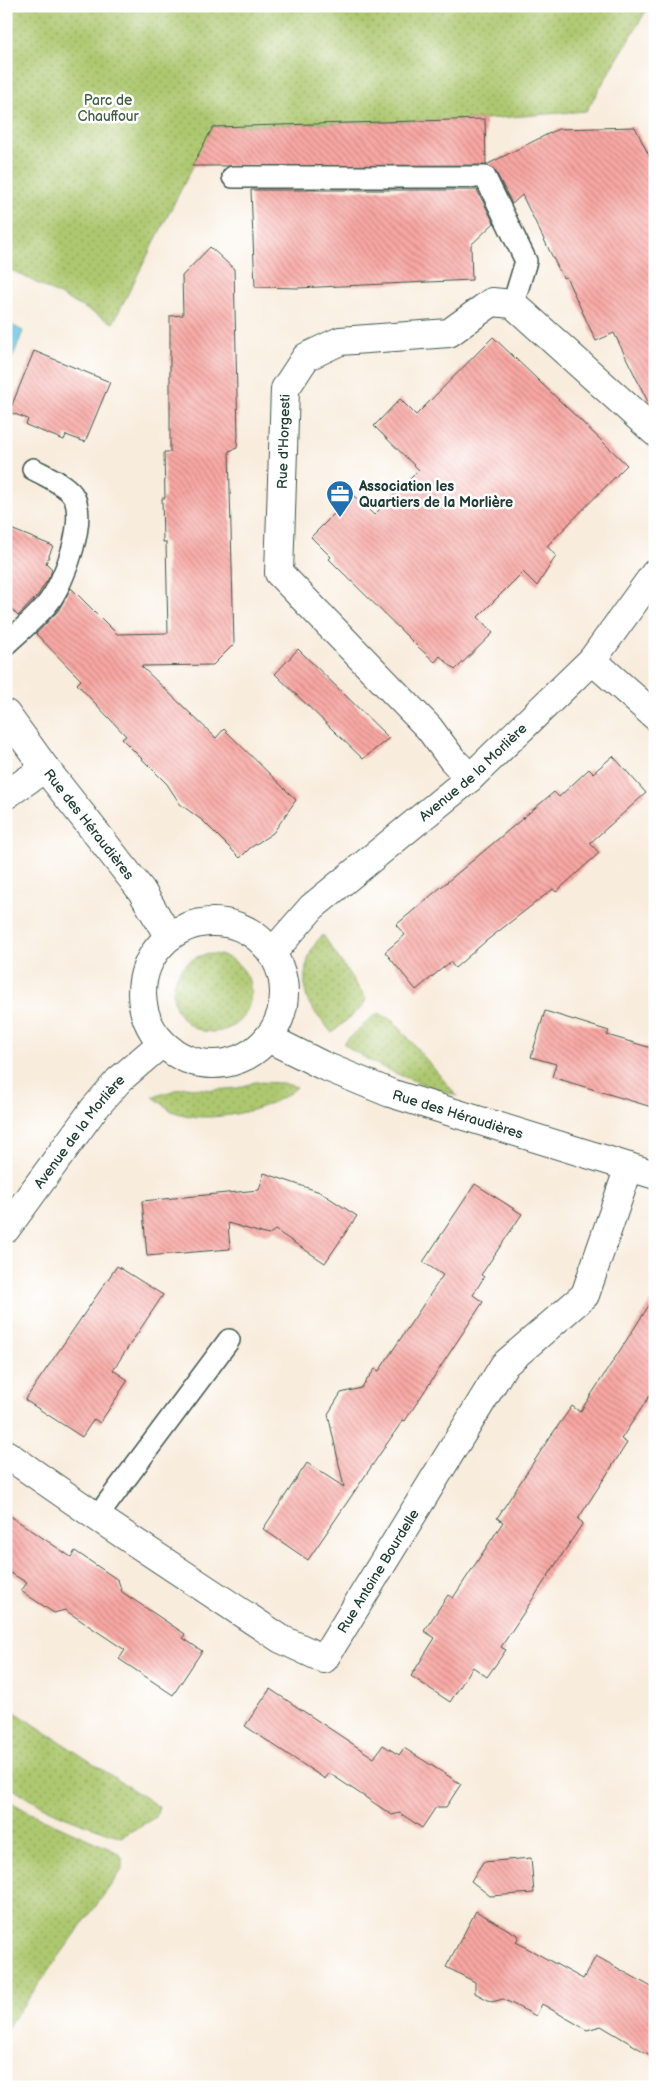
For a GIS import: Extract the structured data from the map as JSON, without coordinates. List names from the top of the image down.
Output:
{
  "streets": {
    "street": [
      "Rue d'Horgesti",
      "Avenue de la Morlière",
      "Rue des Héraudières",
      "Rue Antoine Bourdelle"
    ]
  },
  "crossings": [
    ["Rue d'Horgesti", "Avenue de la Morlière"],
    ["Avenue de la Morlière", "Rue des Héraudières"],
    ["Rue des Héraudières", "Rue Antoine Bourdelle"]
  ],
  "parks": ["Parc de Chauffour"],
  "places": {
    "office": ["Association les Quartiers de la Morlière"]
  }
}
